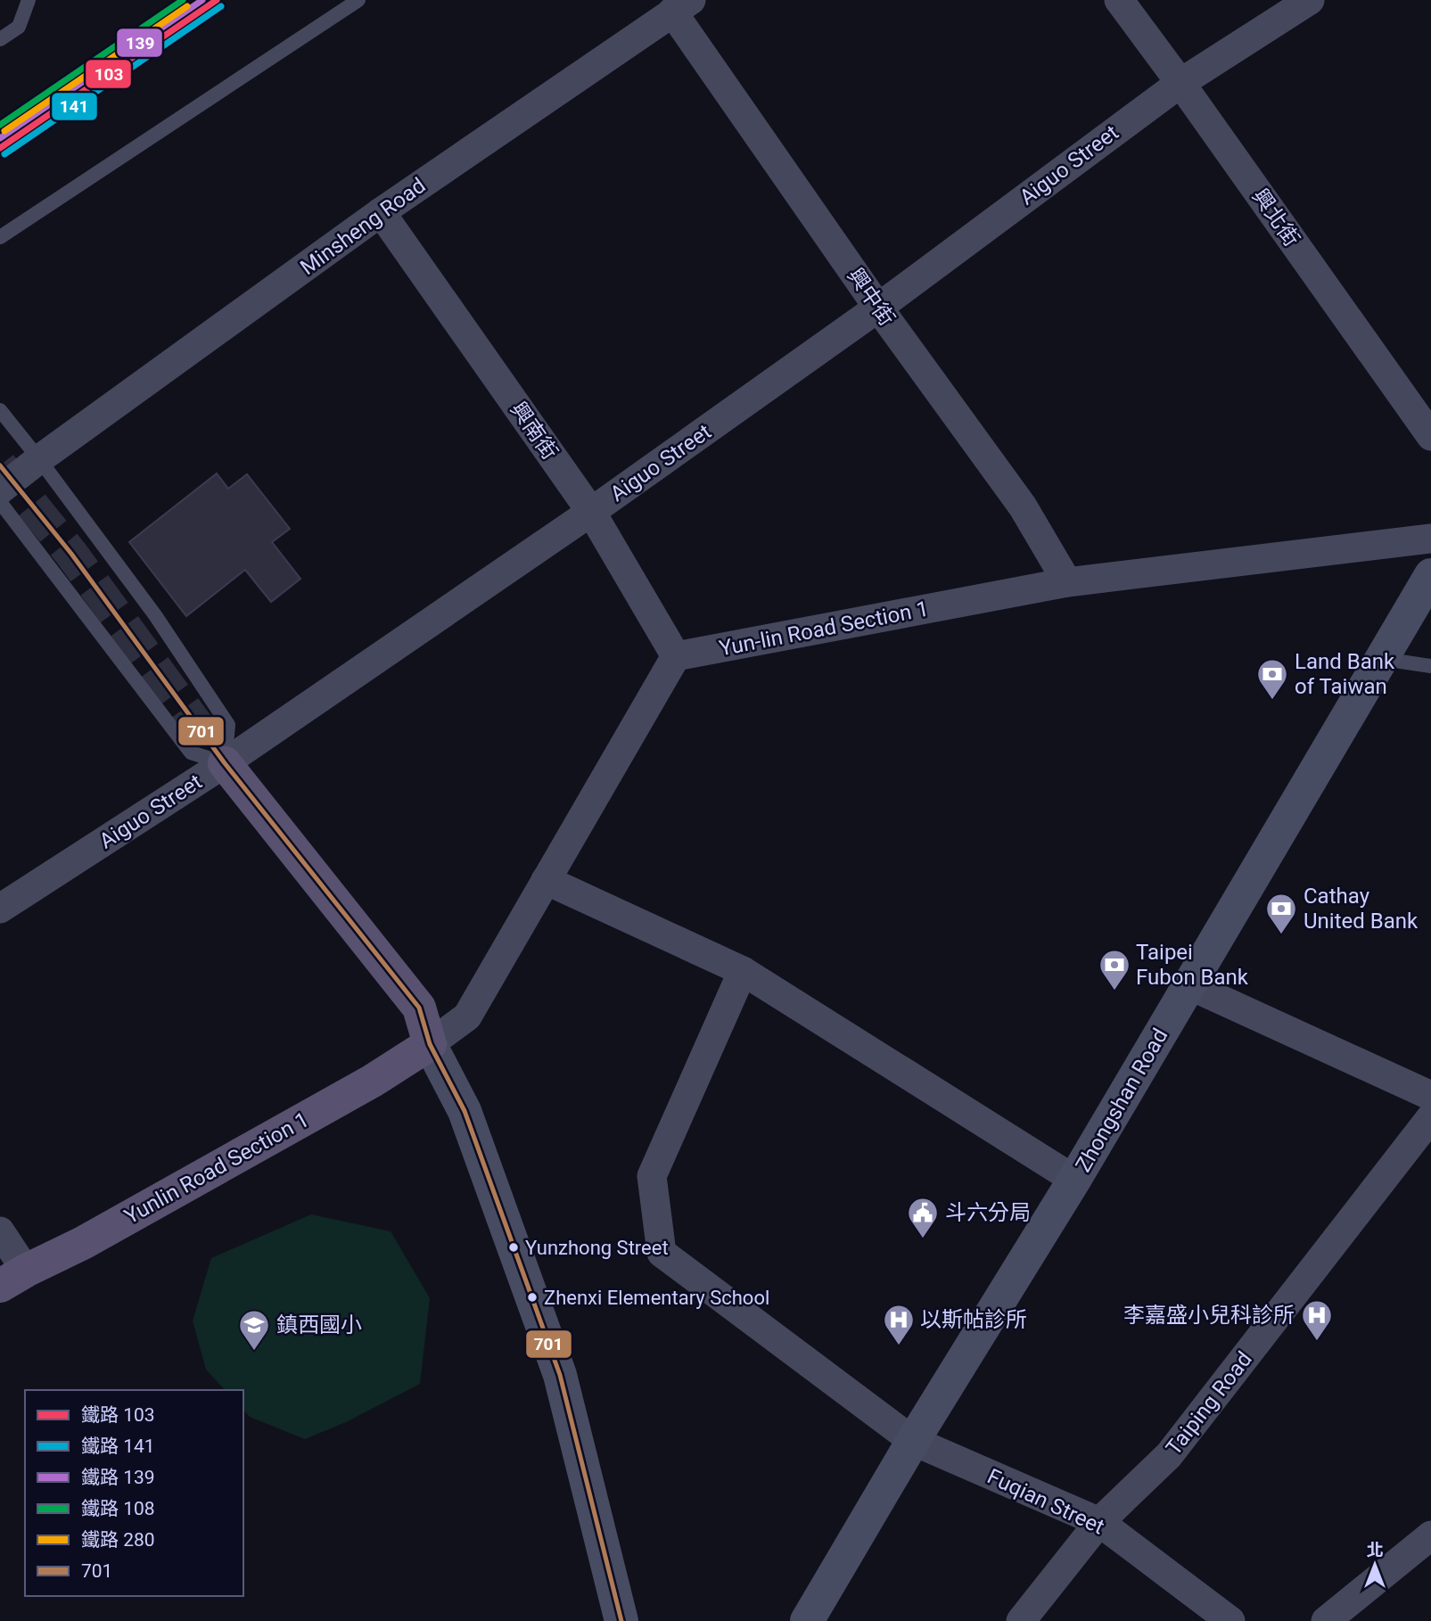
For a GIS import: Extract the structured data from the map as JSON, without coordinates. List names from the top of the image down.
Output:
{
  "streets": {
    "main road": ["Yunlin Road Section 1"],
    "street": [
      "Aiguo Street",
      "興北街",
      "Minsheng Road",
      "興中街",
      "興南街",
      "Yun-lin Road Section 1",
      "Zhongshan Road",
      "Taiping Road",
      "Fuqian Street"
    ]
  },
  "crossings": [
    ["Aiguo Street", "興北街"],
    ["Aiguo Street", "興中街"],
    ["Aiguo Street", "興南街"],
    ["Minsheng Road", "興中街"],
    ["Minsheng Road", "興南街"],
    ["興中街", "Yun-lin Road Section 1"],
    ["興南街", "Yun-lin Road Section 1"],
    ["Zhongshan Road", "Fuqian Street"],
    ["Taiping Road", "Fuqian Street"]
  ],
  "places": {
    "bank": ["Land Bank of Taiwan", "Cathay United Bank", "Taipei Fubon Bank"],
    "public building": ["斗六分局"],
    "other": ["Yunzhong Street", "Zhenxi Elementary School"],
    "hospital": ["李嘉盛小兒科診所", "以斯帖診所"],
    "school or university": ["鎮西國小"]
  },
  "lines": [
    "rail line 103",
    "rail line 139",
    "rail line 108",
    "rail line 141",
    "rail line 280",
    "transit line 701"
  ],
  "legend": [
    "鐵路 103",
    "鐵路 141",
    "鐵路 139",
    "鐵路 108",
    "鐵路 280",
    "701"
  ],
  "north": "top"
}
